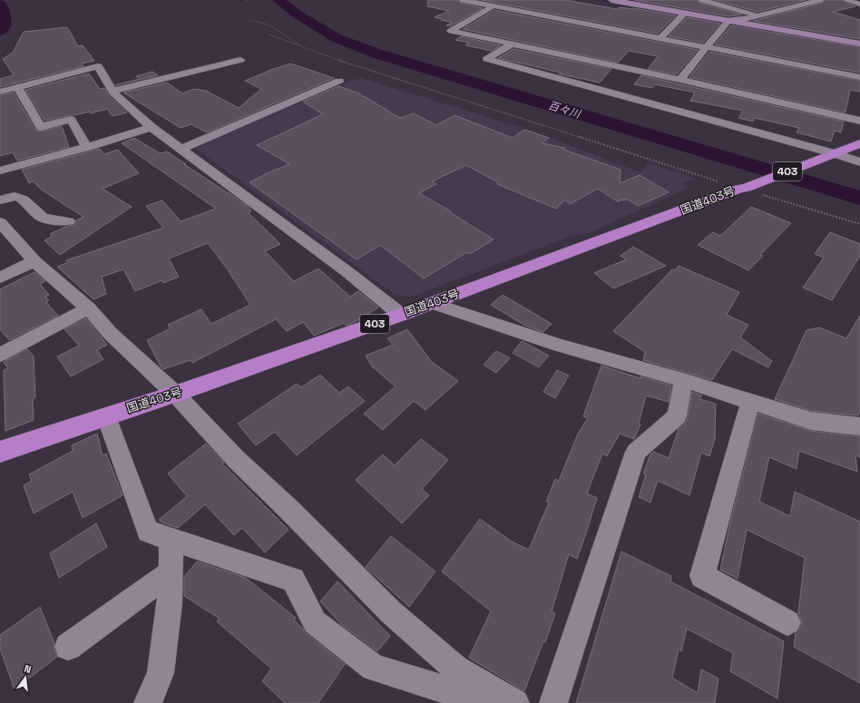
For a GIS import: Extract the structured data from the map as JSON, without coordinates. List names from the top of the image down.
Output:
{
  "streets": {
    "highway": ["403", "国道403号"]
  },
  "water": ["百々川"],
  "north": "top"
}
